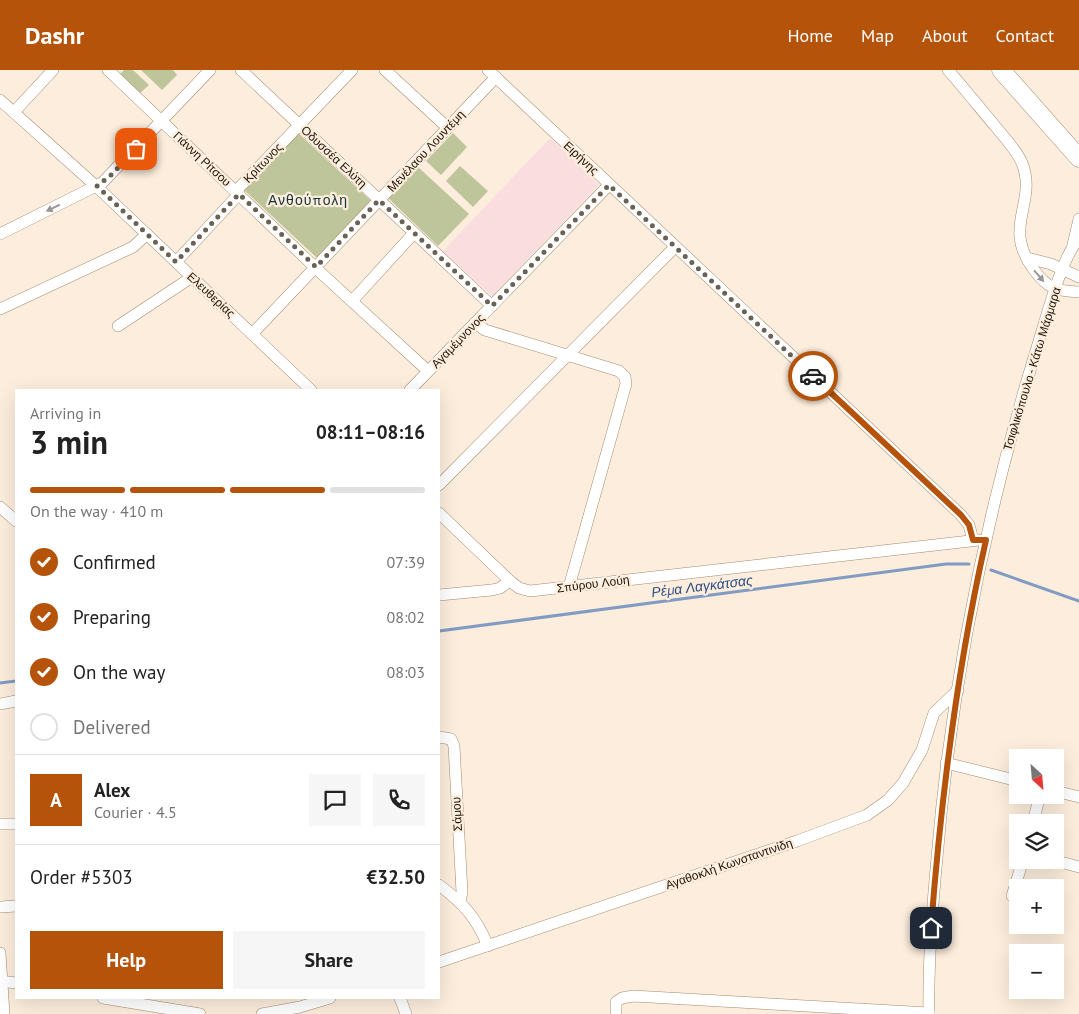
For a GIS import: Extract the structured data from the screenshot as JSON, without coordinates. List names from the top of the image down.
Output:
{
  "streets": {
    "street": [
      "Μενέλαου Λουντέμη",
      "Οδυσσέα Ελύτη",
      "Ειρήνης",
      "Γιάννη Ρίτσου",
      "Κρίτωνος",
      "Ελευθερίας",
      "Αγαμέμνονoς",
      "Τσιφλικόπουλο - Κάτω Μάρμαρα",
      "Σπύρου Λούη",
      "Σάμου",
      "Αγαθοκλή Κωνσταντινίδη"
    ]
  },
  "crossings": [
    ["Μενέλαου Λουντέμη", "Οδυσσέα Ελύτη"],
    ["Μενέλαου Λουντέμη", "Ειρήνης"],
    ["Μενέλαου Λουντέμη", "Γιάννη Ρίτσου"],
    ["Μενέλαου Λουντέμη", "Ελευθερίας"],
    ["Οδυσσέα Ελύτη", "Κρίτωνος"],
    ["Οδυσσέα Ελύτη", "Αγαμέμνονoς"],
    ["Ειρήνης", "Αγαμέμνονoς"],
    ["Ειρήνης", "Σπύρου Λούη"],
    ["Γιάννη Ρίτσου", "Κρίτωνος"],
    ["Γιάννη Ρίτσου", "Αγαμέμνονoς"],
    ["Κρίτωνος", "Ελευθερίας"],
    ["Τσιφλικόπουλο - Κάτω Μάρμαρα", "Σπύρου Λούη"],
    ["Τσιφλικόπουλο - Κάτω Μάρμαρα", "Αγαθοκλή Κωνσταντινίδη"]
  ],
  "districts": ["Ανθούπολη"],
  "water": ["Ρέμα Λαγκάτσας"],
  "north": "bottom right",
  "page": {
    "header": "Dashr",
    "nav": [
      "Home",
      "Map",
      "About",
      "Contact"
    ],
    "heading": ["3 min", "Arriving in", "08:11–08:16"],
    "panel": [
      "Alex",
      "Courier · 4.5",
      "Order #5303",
      "€32.50"
    ],
    "bar": "On the way · 410 m",
    "list": [
      ["Confirmed", "07:39"],
      ["Preparing", "08:02"],
      ["On the way", "08:03"],
      "Delivered"
    ],
    "map_buttons": ["+", "−"],
    "round": "A",
    "buttons": ["Help", "Share"]
  }
}
